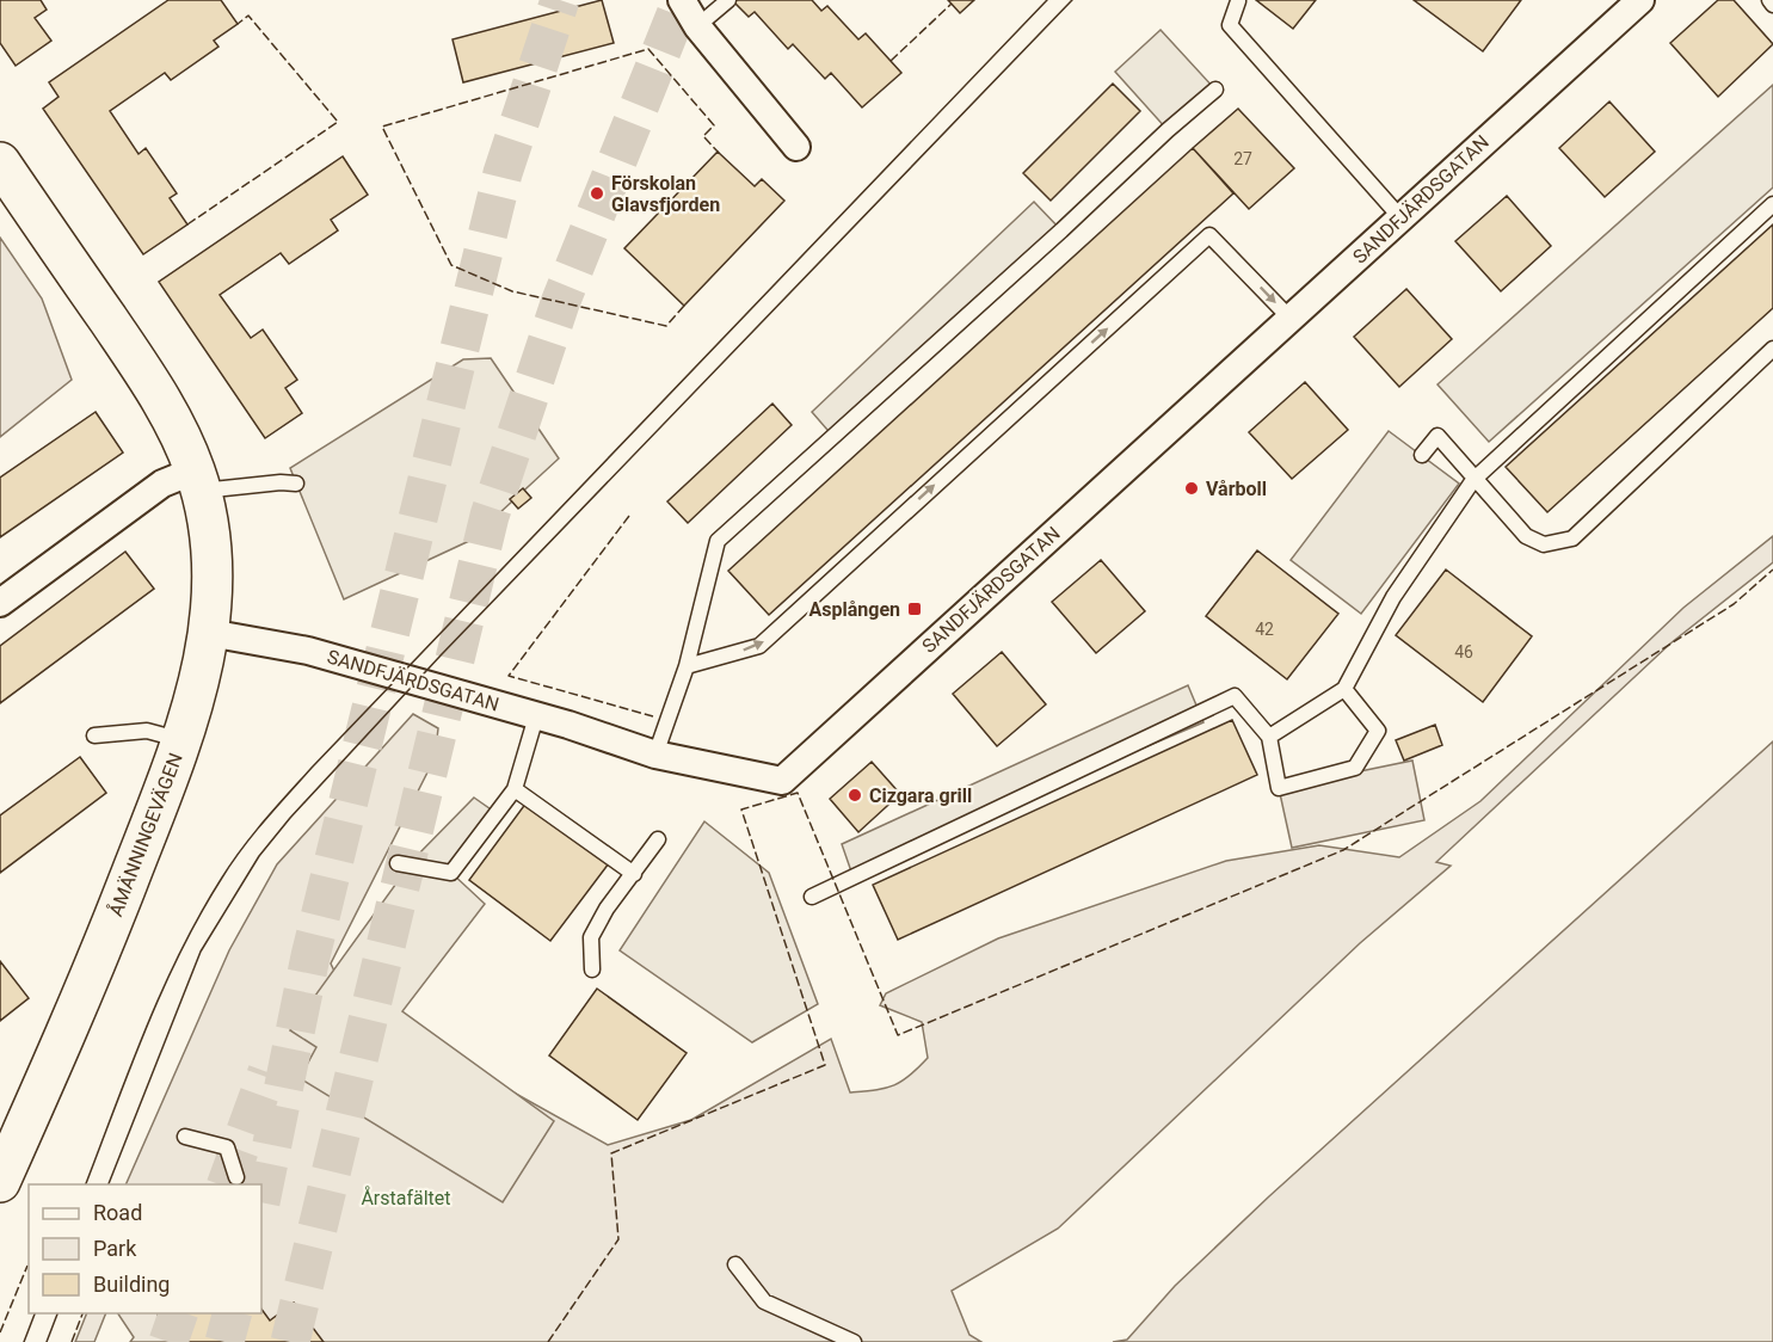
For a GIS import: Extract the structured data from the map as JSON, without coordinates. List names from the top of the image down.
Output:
{
  "streets": {
    "street": ["SANDFJÄRDSGATAN", "ÅMÄNNINGEVÄGEN"]
  },
  "crossings": [
    ["SANDFJÄRDSGATAN", "ÅMÄNNINGEVÄGEN"]
  ],
  "parks": ["Årstafältet"],
  "places": {
    "other": ["Förskolan Glavsfjorden", "Vårboll", "Cizgara grill"],
    "transit": ["Asplången"]
  },
  "house_numbers": ["27", "42", "46"],
  "legend": ["Road", "Park", "Building"]
}
